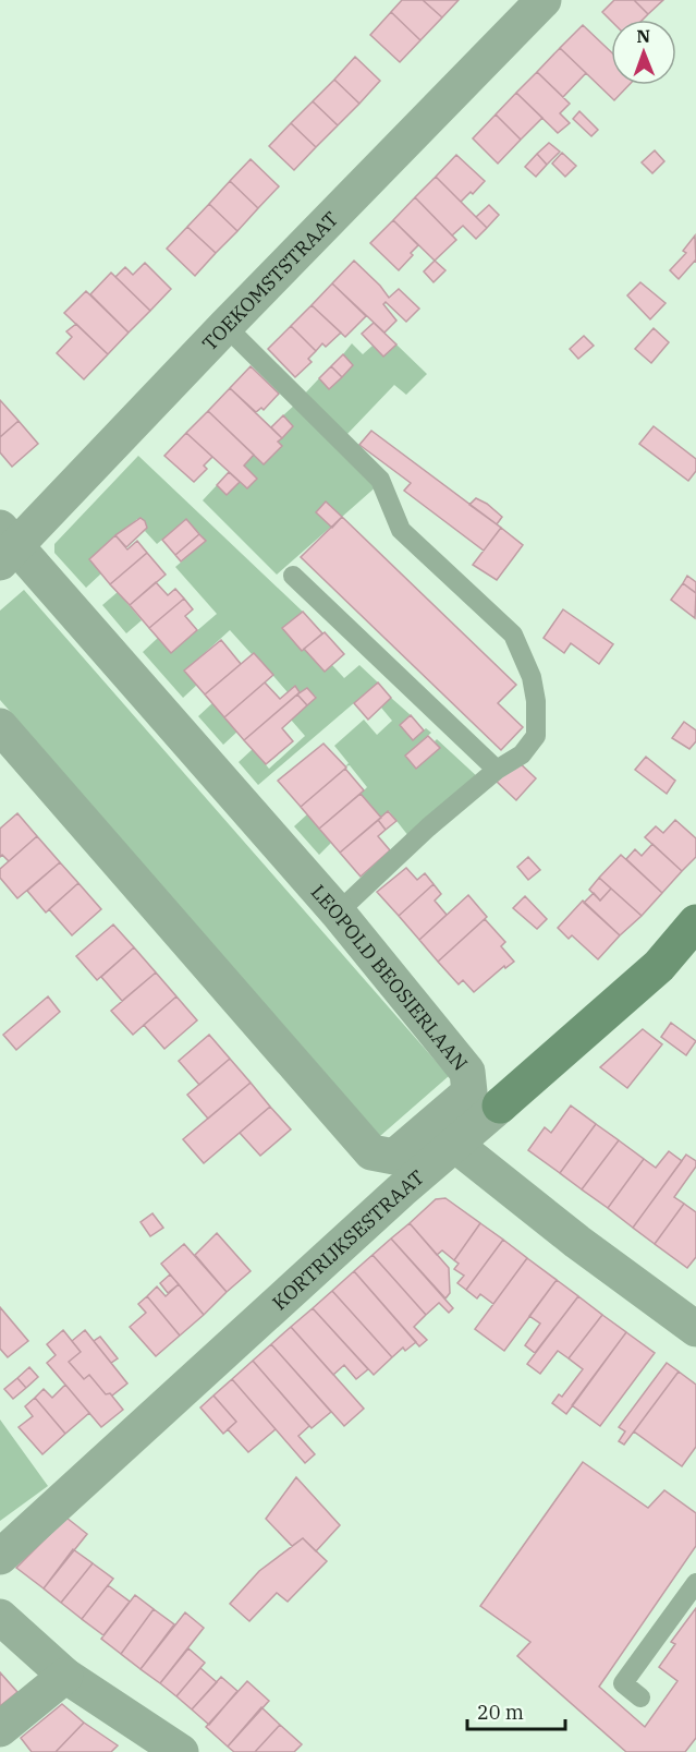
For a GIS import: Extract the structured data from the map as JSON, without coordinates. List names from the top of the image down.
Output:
{
  "streets": {
    "street": ["TOEKOMSTSTRAAT", "LEOPOLD BEOSIERLAAN", "KORTRIJKSESTRAAT"]
  },
  "crossings": [
    ["TOEKOMSTSTRAAT", "LEOPOLD BEOSIERLAAN"]
  ],
  "scale_bar": "20 m",
  "north": "top"
}
